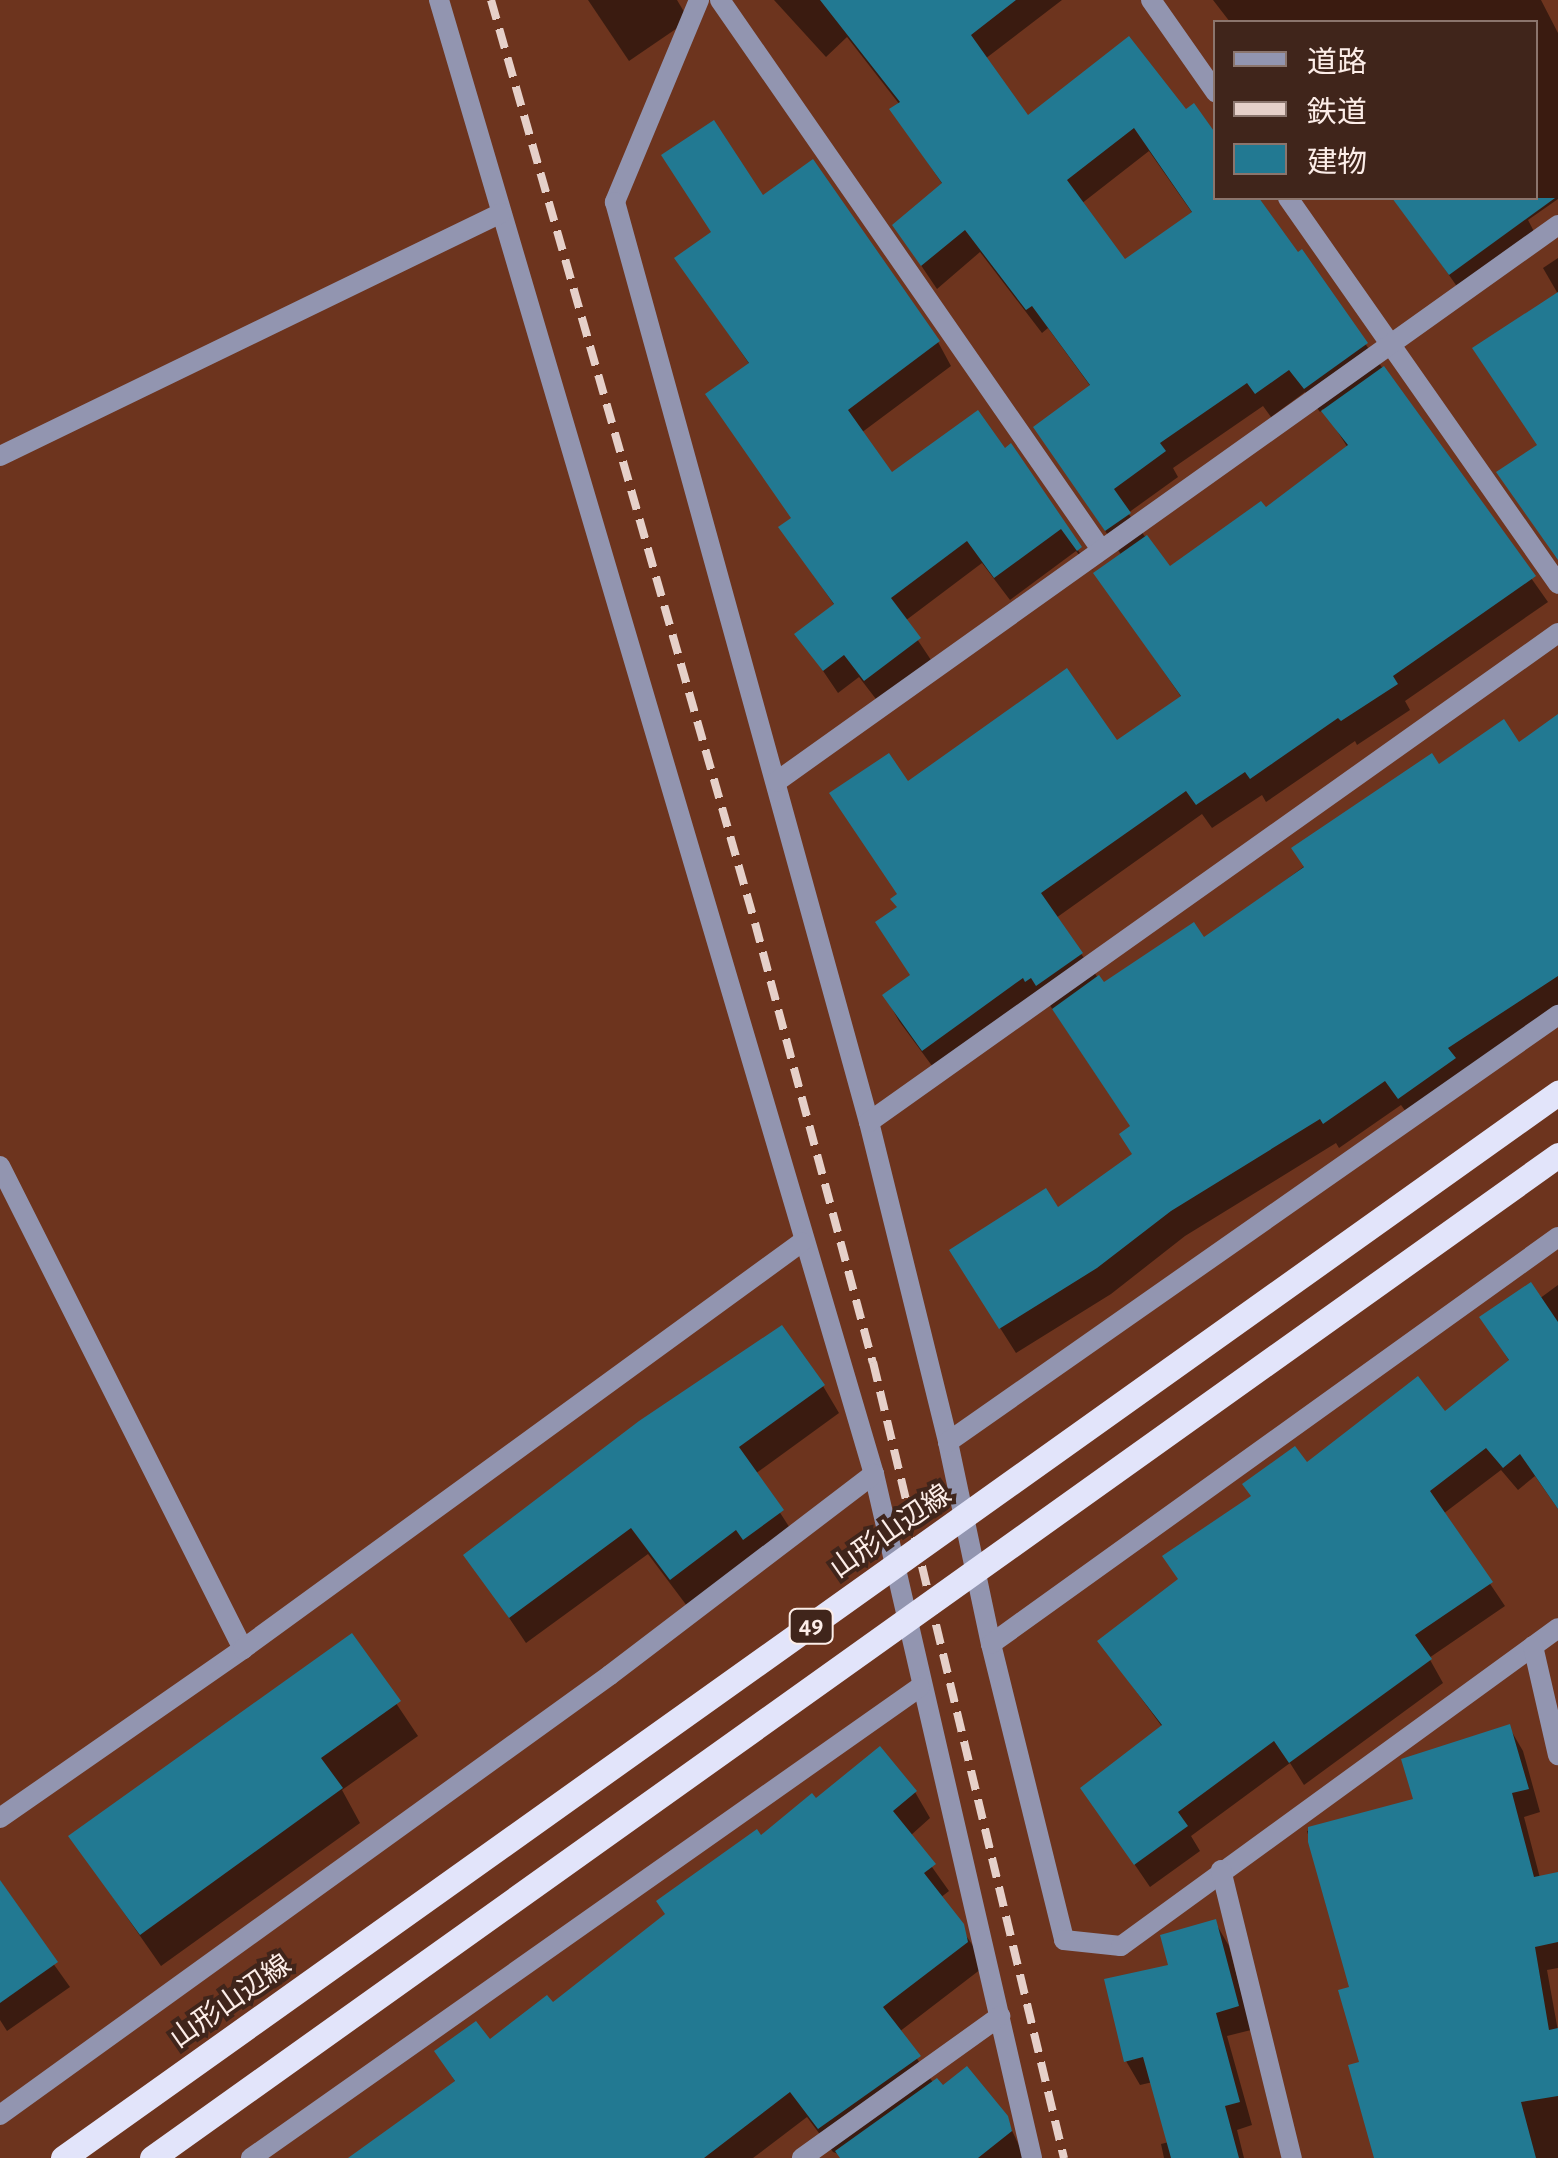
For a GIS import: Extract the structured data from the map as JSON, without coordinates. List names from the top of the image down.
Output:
{
  "streets": {
    "main road": ["山形山辺線", "49"]
  },
  "legend": ["道路", "鉄道", "建物"]
}
